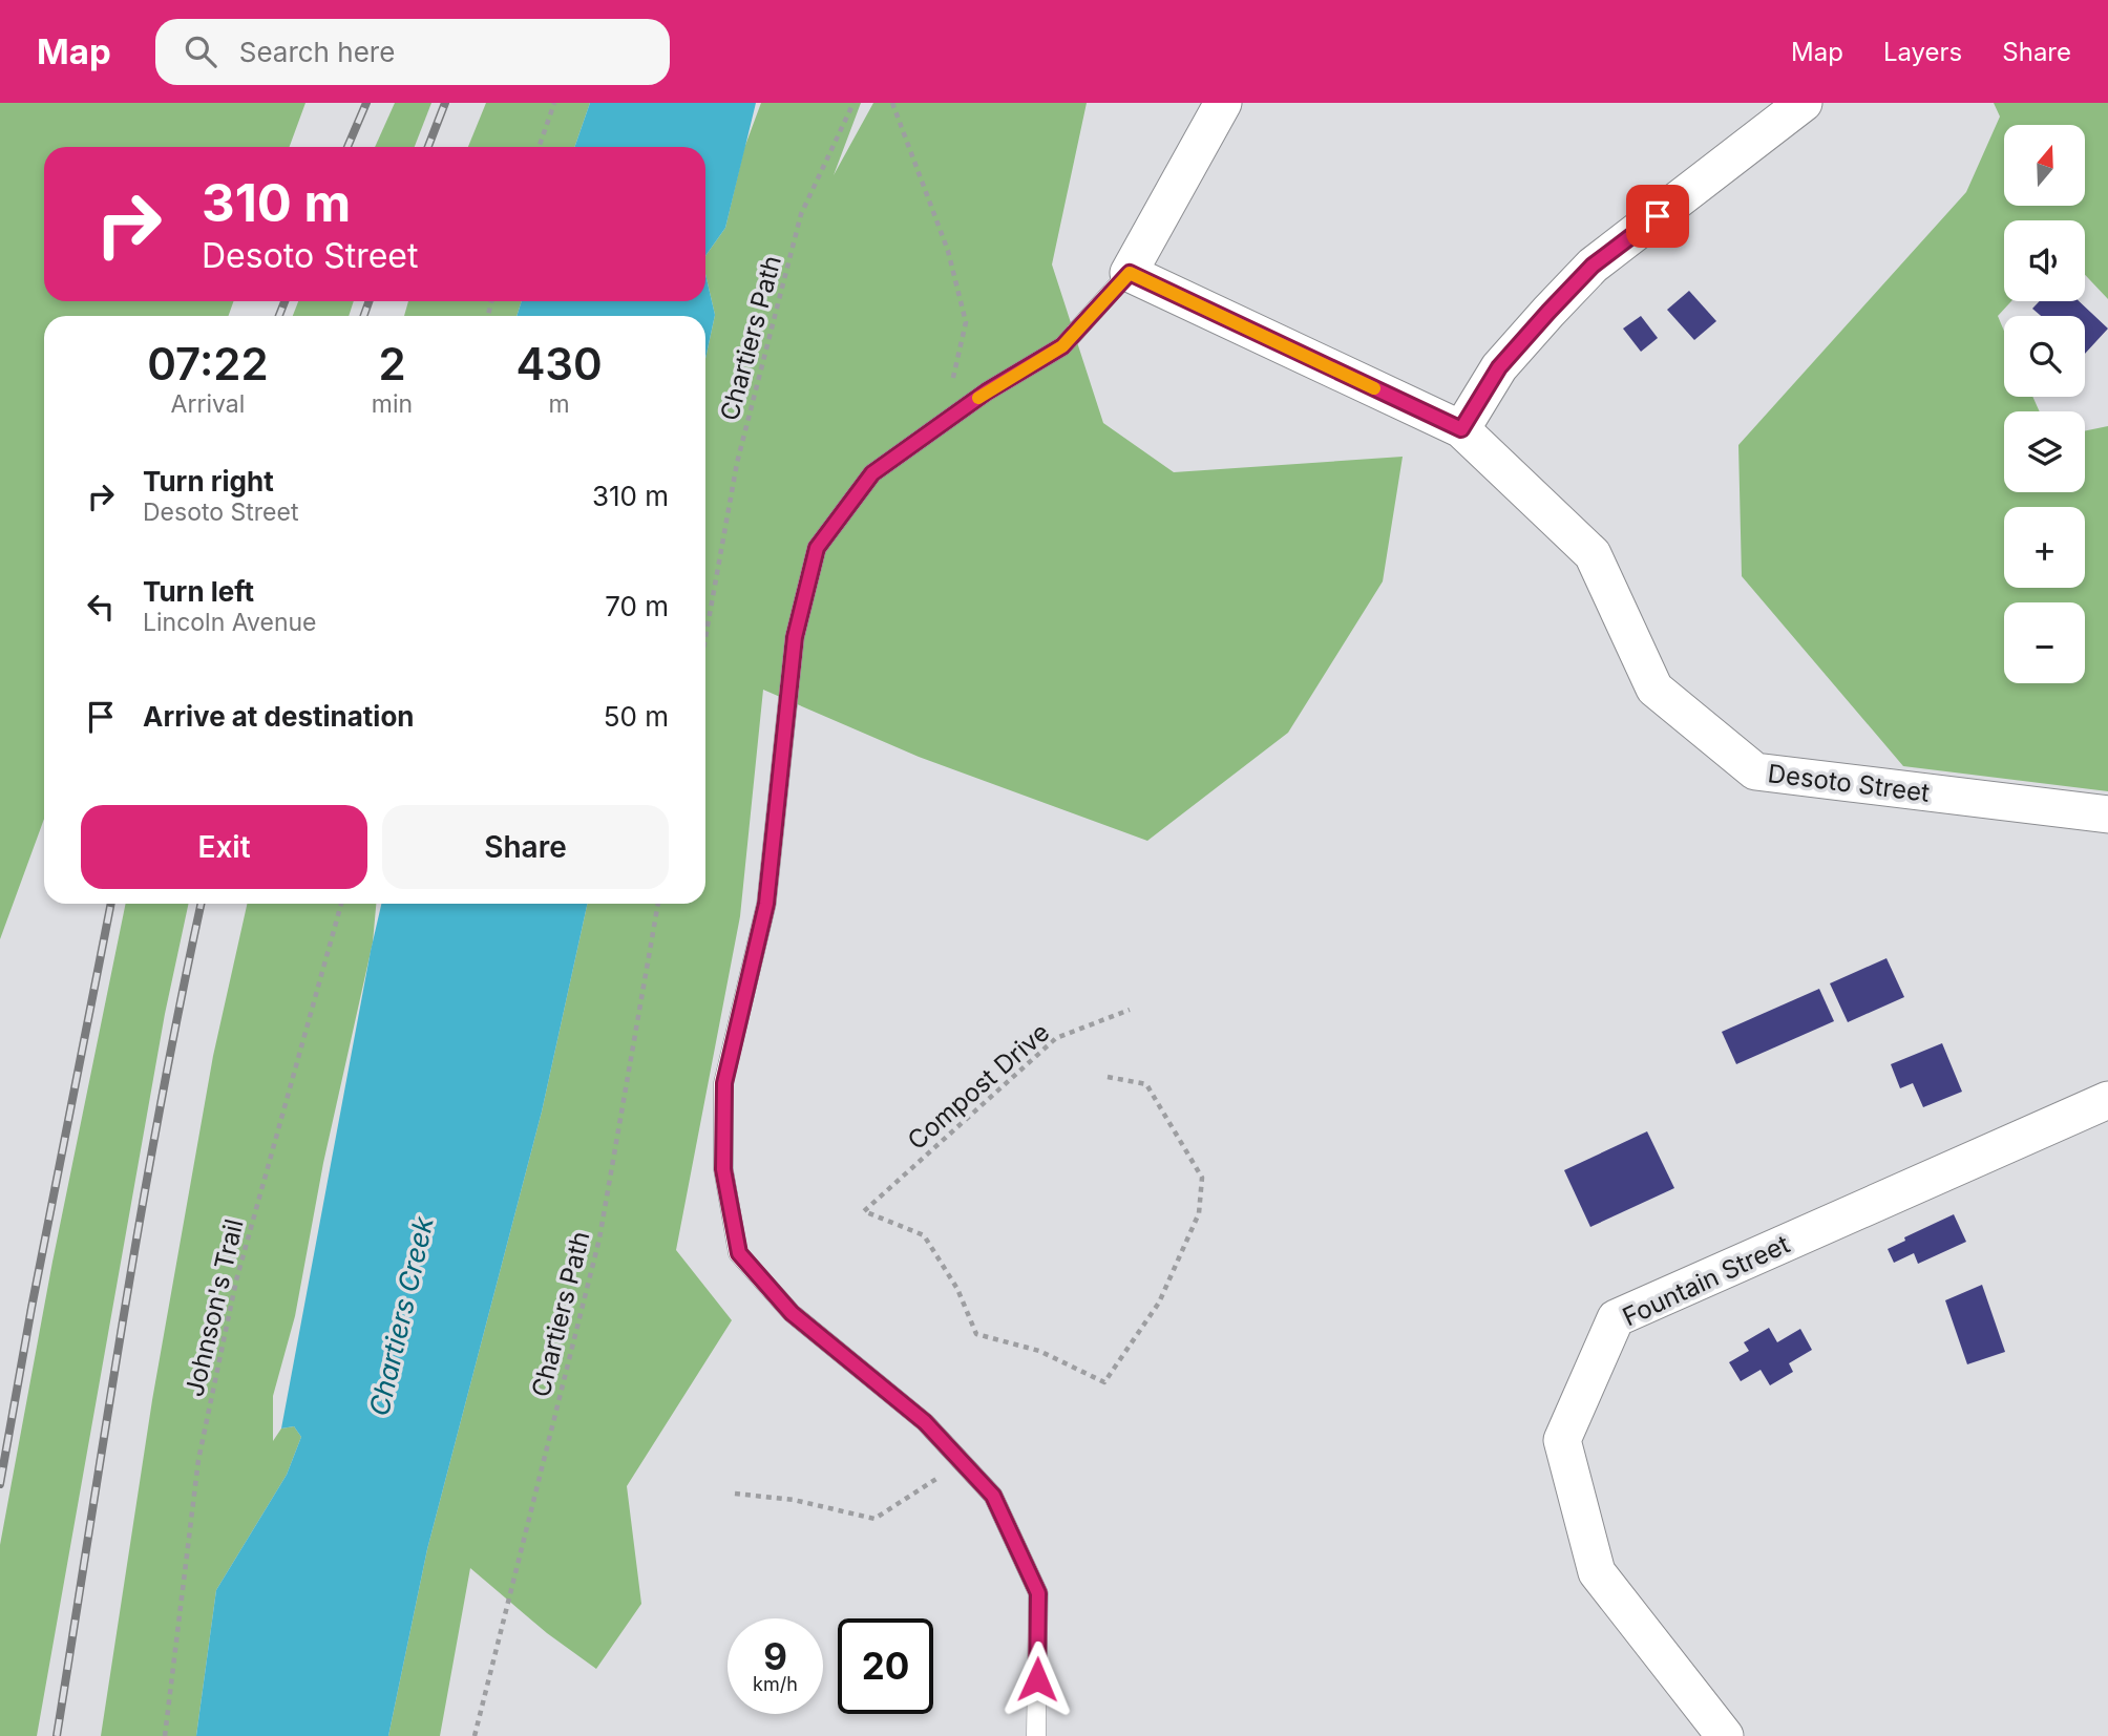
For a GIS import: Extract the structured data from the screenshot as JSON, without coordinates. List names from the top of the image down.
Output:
{
  "streets": {
    "street": ["Desoto Street", "Fountain Street"],
    "path": ["Chartiers Path", "Compost Drive", "Johnson's Trail"]
  },
  "water": ["Chartiers Creek"],
  "north": "top",
  "page": {
    "header": "Map",
    "search": "Search here",
    "nav": ["Map", "Layers", "Share"],
    "map_buttons": ["+", "−"],
    "turn": ["310 m", "Desoto Street"],
    "eta": [
      "07:22",
      "Arrival",
      "2",
      "min",
      "430",
      "m"
    ],
    "list": [
      {
        "name": "Turn right",
        "note": "Desoto Street",
        "value": "310 m"
      },
      {
        "name": "Turn left",
        "note": "Lincoln Avenue",
        "value": "70 m"
      },
      {
        "name": "Arrive at destination",
        "value": "50 m"
      }
    ],
    "buttons": ["Exit", "Share"],
    "speed": "9 km/h",
    "limit": "20"
  }
}
